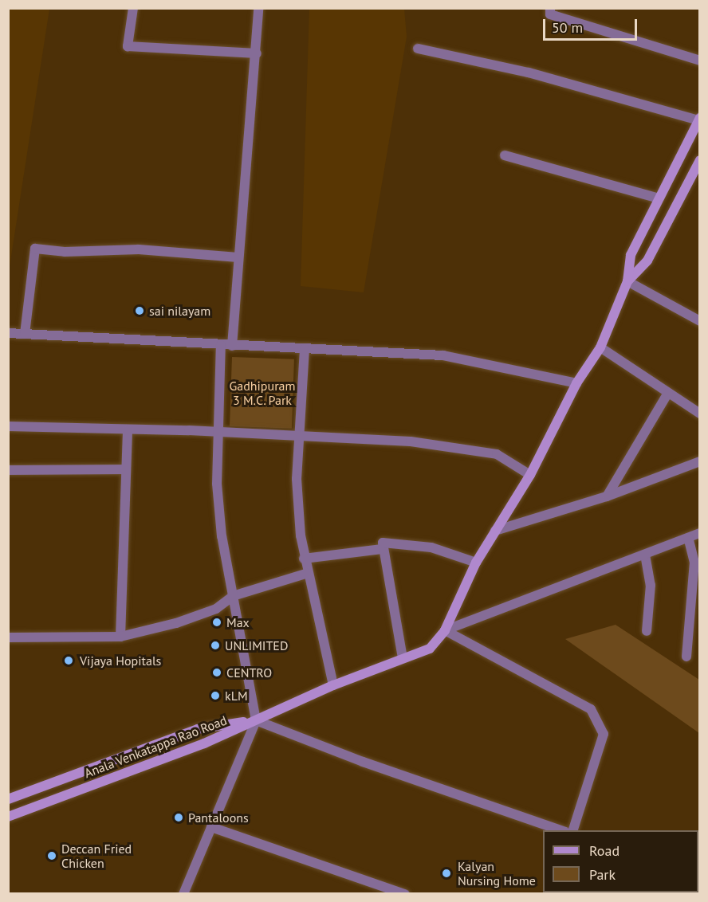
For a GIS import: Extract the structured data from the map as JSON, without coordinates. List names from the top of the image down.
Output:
{
  "streets": {
    "main road": ["Anala Venkatappa Rao Road"]
  },
  "parks": ["Gadhipuram 3 M.C. Park"],
  "places": [
    "sai nilayam",
    "Max",
    "UNLIMITED",
    "Vijaya Hopitals",
    "CENTRO",
    "kLM",
    "Pantaloons",
    "Deccan Fried Chicken",
    "Kalyan Nursing Home"
  ],
  "legend": ["Road", "Park"],
  "scale_bar": "50 m"
}
